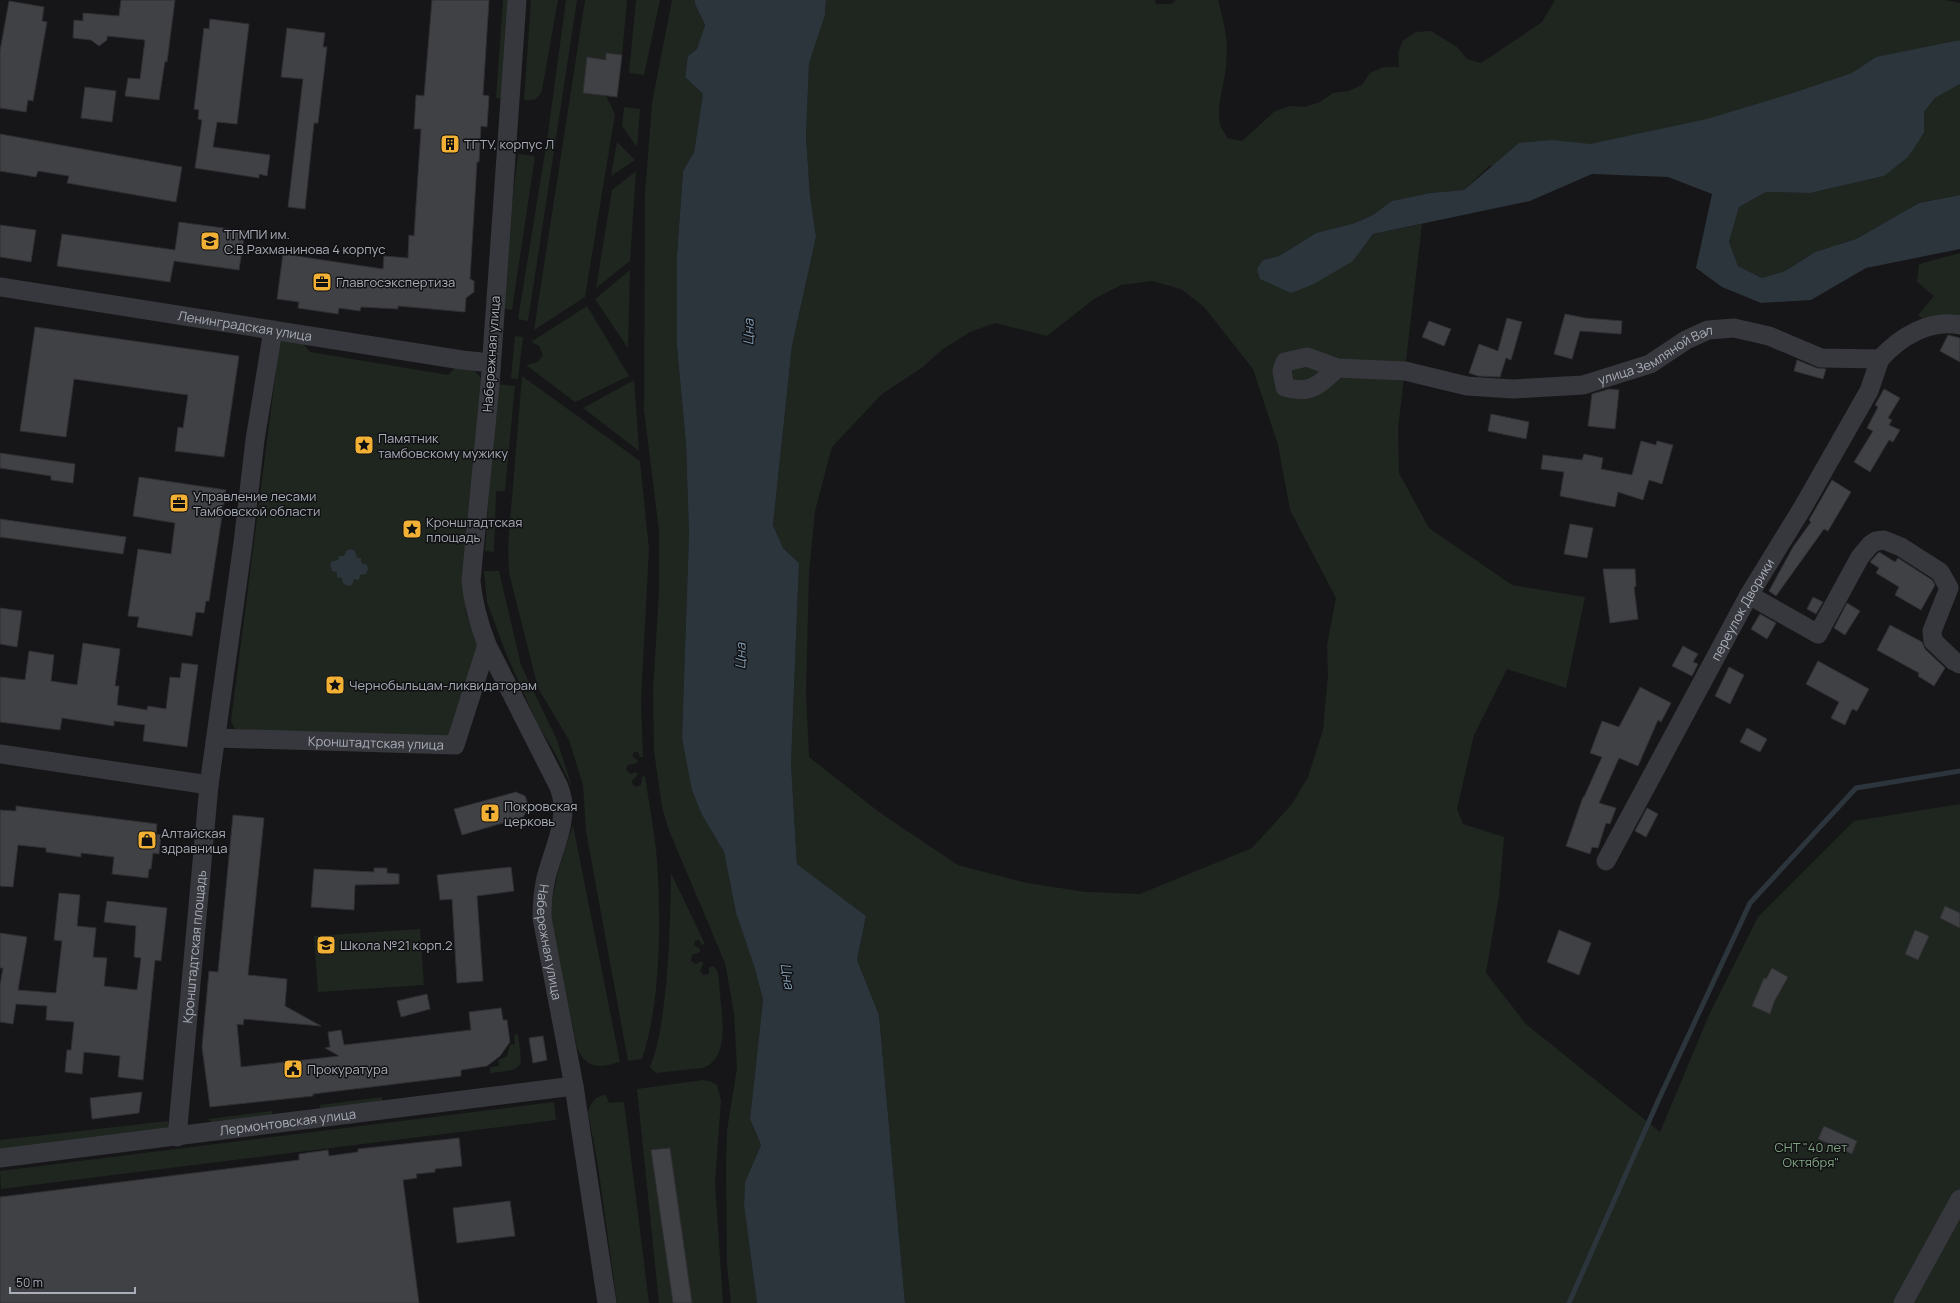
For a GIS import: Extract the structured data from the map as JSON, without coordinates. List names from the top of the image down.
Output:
{
  "streets": {
    "street": [
      "Ленинградская улица",
      "Набережная улица",
      "улица Земляной Вал",
      "переулок Дворики",
      "Кронштадтская улица",
      "Кронштадтская площадь",
      "Лермонтовская улица"
    ]
  },
  "crossings": [
    ["Ленинградская улица", "Набережная улица"],
    ["Ленинградская улица", "Кронштадтская площадь"],
    ["Набережная улица", "Кронштадтская улица"],
    ["Набережная улица", "Лермонтовская улица"],
    ["улица Земляной Вал", "переулок Дворики"],
    ["Кронштадтская улица", "Кронштадтская площадь"],
    ["Кронштадтская площадь", "Лермонтовская улица"]
  ],
  "water": ["Цна"],
  "parks": ["СНТ \"40 лет Октября\""],
  "places": {
    "building": ["ТГТУ, корпус Л"],
    "school or university": ["ТГМПИ им. С.В.Рахманинова 4 корпус", "Школа №21 корп.2"],
    "office": ["Главгосэкспертиза", "Управление лесами Тамбовской области"],
    "place": ["Памятник тамбовскому мужику", "Кронштадтская площадь", "Чернобыльцам-ликвидаторам"],
    "church": ["Покровская церковь"],
    "shop": ["Алтайская здравница"],
    "public building": ["Прокуратура"]
  },
  "scale_bar": "50 m"
}
